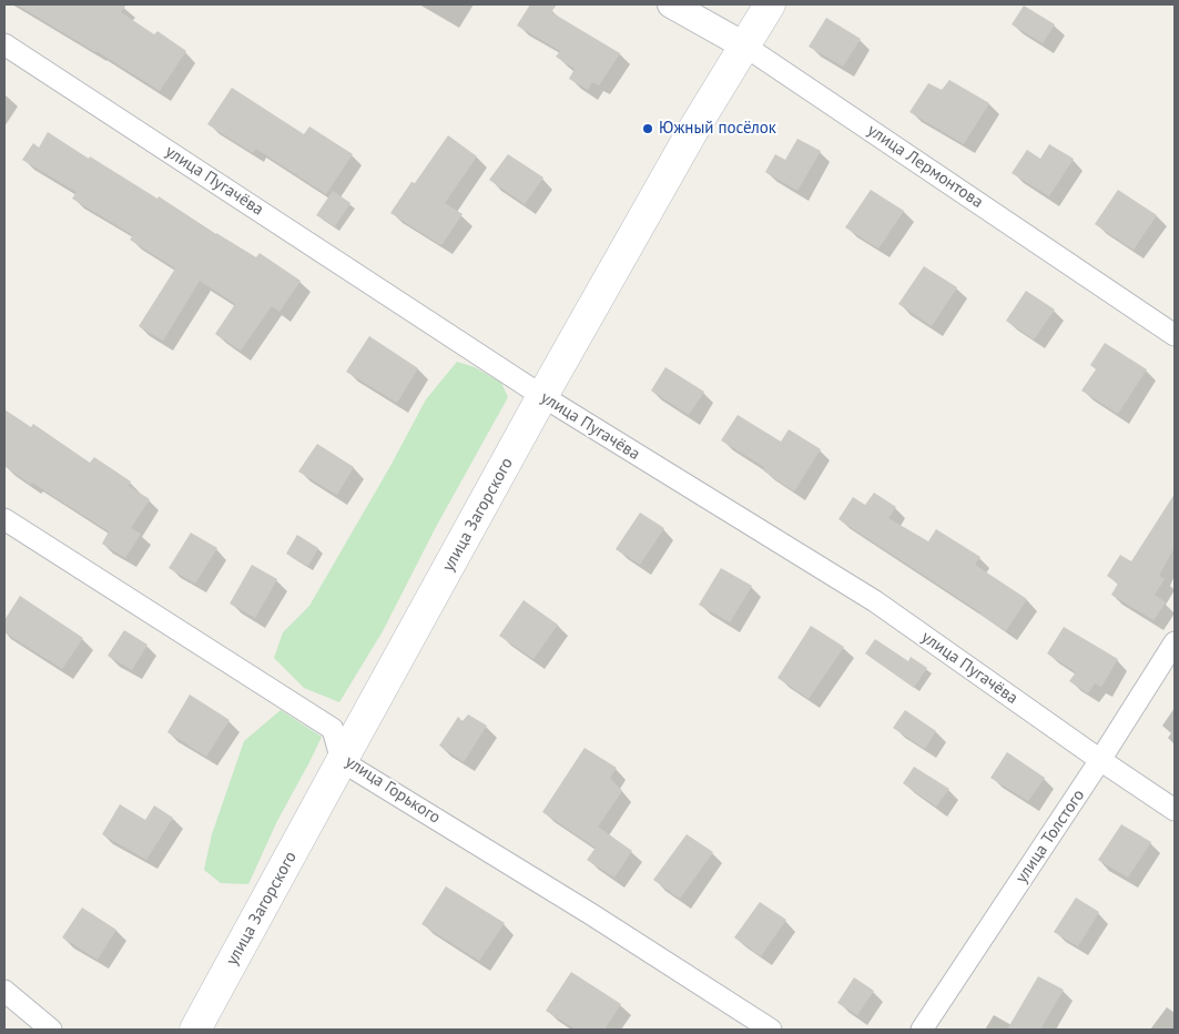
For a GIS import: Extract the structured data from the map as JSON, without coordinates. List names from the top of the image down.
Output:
{
  "streets": {
    "main road": ["улица Загорского"],
    "street": [
      "улица Лермонтова",
      "улица Пугачёва",
      "улица Горького",
      "улица Толстого"
    ]
  },
  "crossings": [
    ["улица Лермонтова", "улица Загорского"],
    ["улица Пугачёва", "улица Загорского"],
    ["улица Пугачёва", "улица Толстого"],
    ["улица Загорского", "улица Горького"]
  ],
  "places": ["Южный посёлок"]
}
